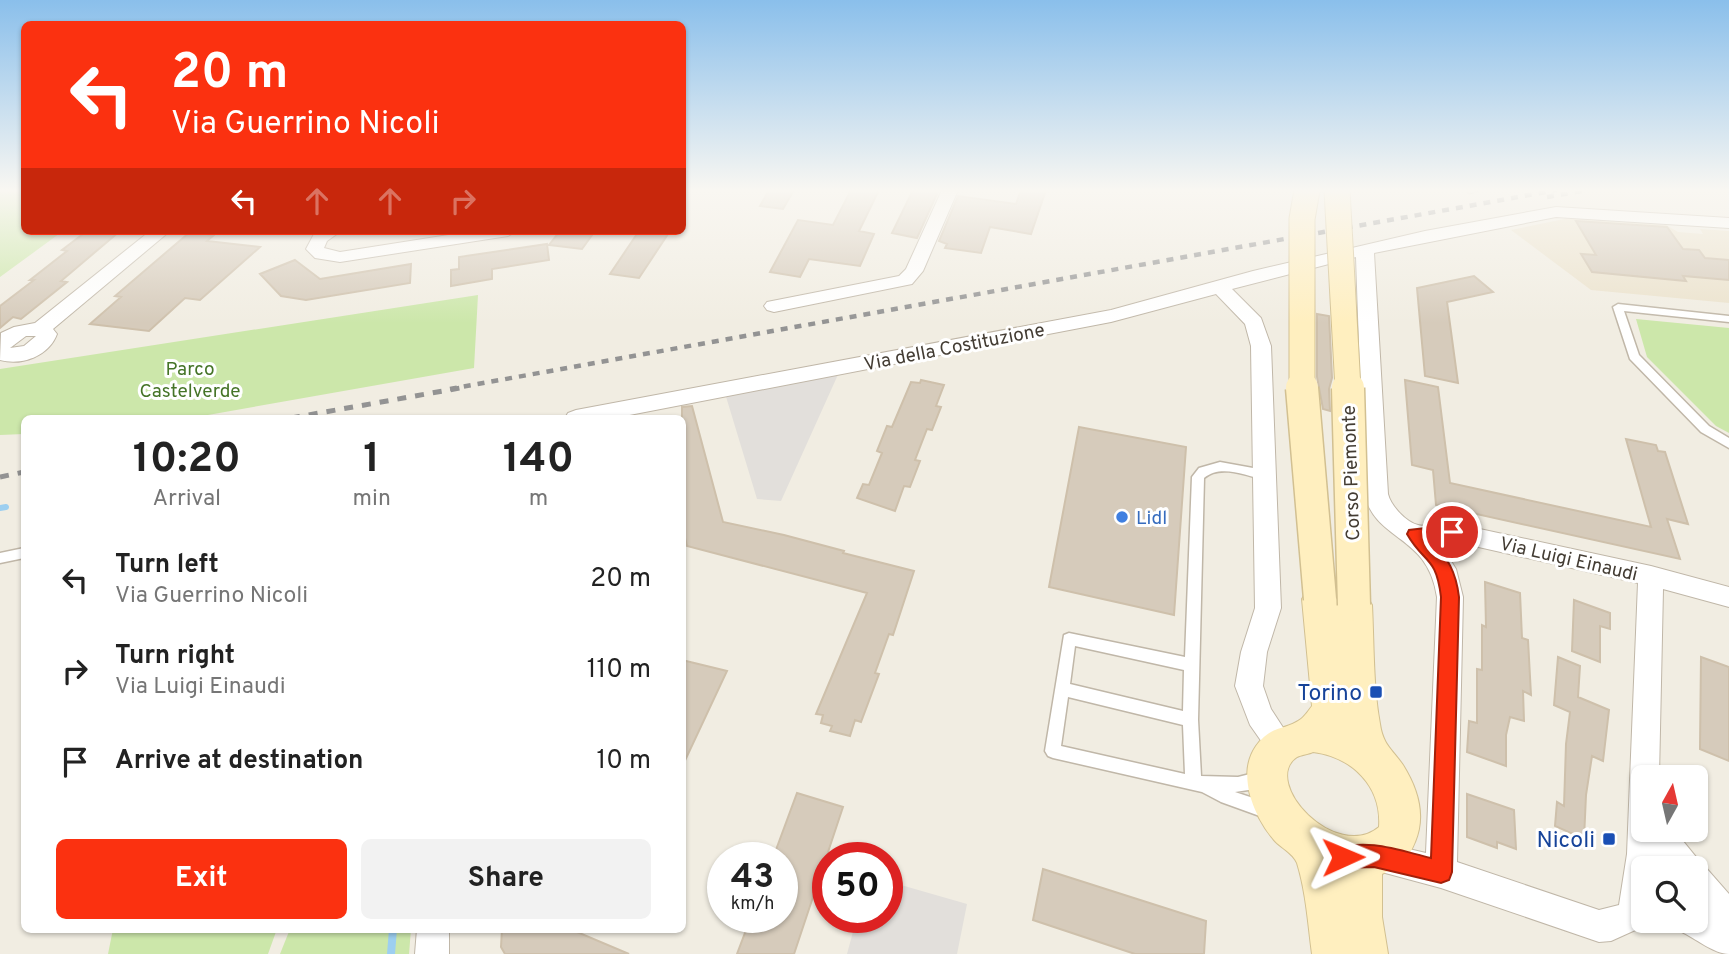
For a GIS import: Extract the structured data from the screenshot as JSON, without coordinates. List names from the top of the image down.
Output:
{
  "streets": {
    "main road": ["Corso Piemonte"],
    "street": ["Via della Costituzione", "Via Luigi Einaudi"]
  },
  "parks": ["Parco Castelverde"],
  "places": {
    "other": ["Lidl"],
    "transit": ["Torino", "Nicoli"]
  },
  "north": "top",
  "page": {
    "turn": ["20 m", "Via Guerrino Nicoli"],
    "eta": [
      "10:20",
      "Arrival",
      "1",
      "min",
      "140",
      "m"
    ],
    "list": [
      {
        "name": "Turn left",
        "note": "Via Guerrino Nicoli",
        "value": "20 m"
      },
      {
        "name": "Turn right",
        "note": "Via Luigi Einaudi",
        "value": "110 m"
      },
      {
        "name": "Arrive at destination",
        "value": "10 m"
      }
    ],
    "buttons": ["Exit", "Share"],
    "speed": "43 km/h",
    "limit": "50"
  }
}
